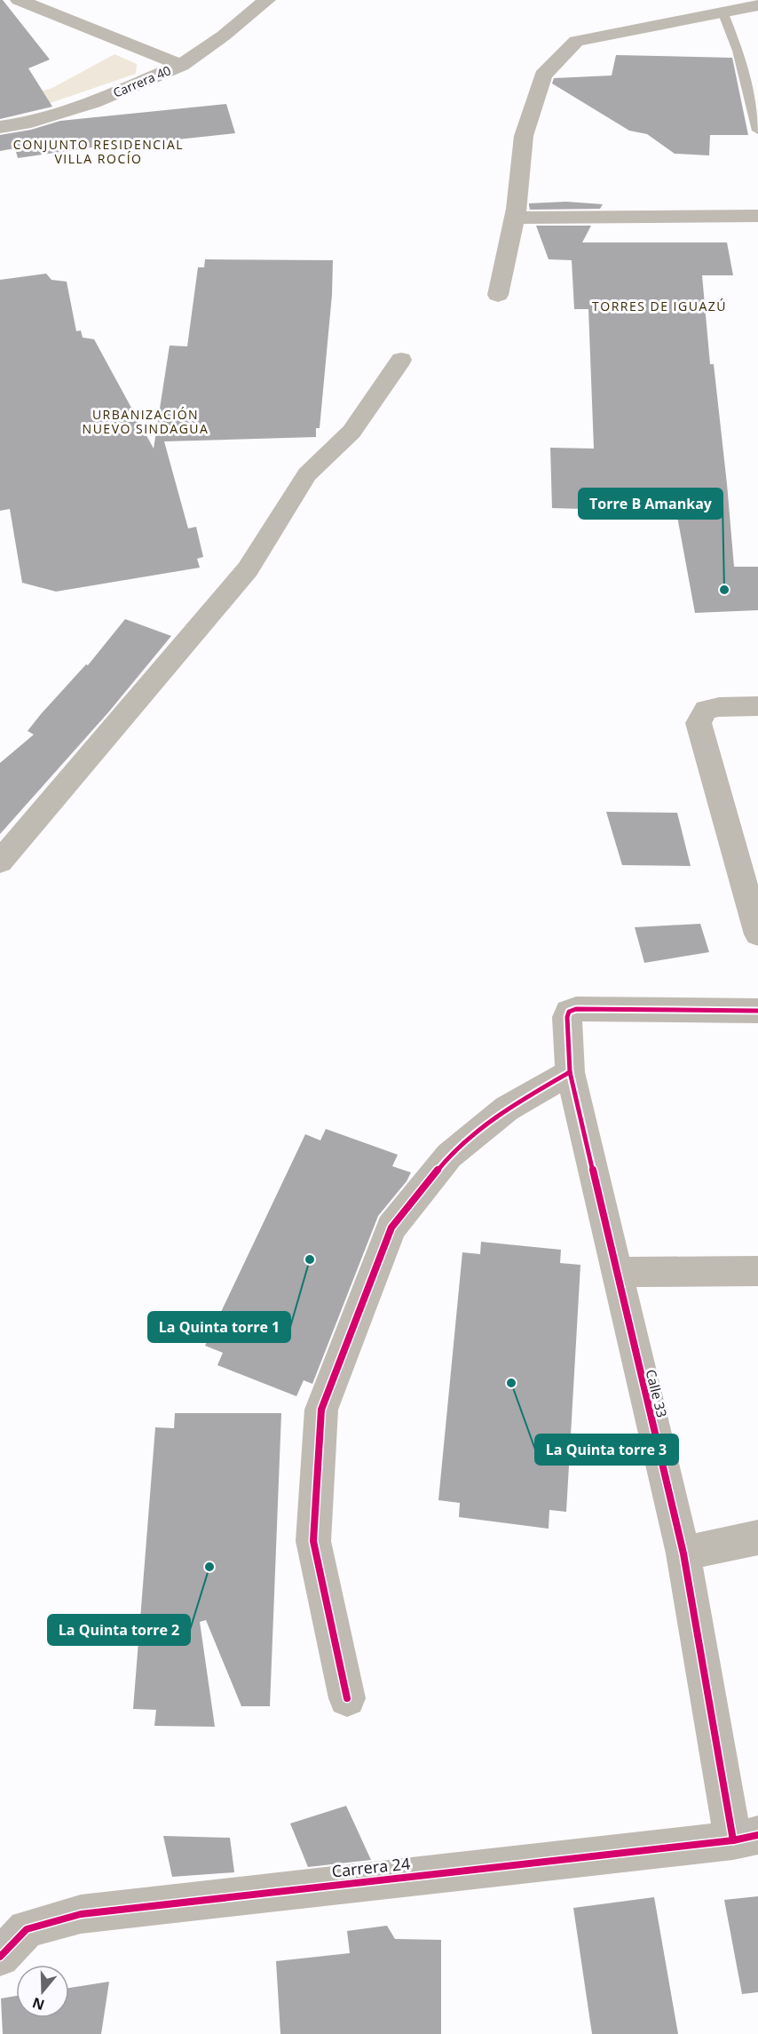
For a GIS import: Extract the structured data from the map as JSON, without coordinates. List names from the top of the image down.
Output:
{
  "streets": {
    "street": ["Carrera 40", "Calle 33", "Carrera 24"]
  },
  "crossings": [
    ["Calle 33", "Carrera 24"]
  ],
  "districts": ["CONJUNTO RESIDENCIAL VILLA ROCÍO", "TORRES DE IGUAZÚ", "URBANIZACIÓN NUEVO SINDAGUA"],
  "places": [
    "Torre B Amankay",
    "La Quinta torre 1",
    "La Quinta torre 3",
    "La Quinta torre 2"
  ],
  "north": "bottom"
}
